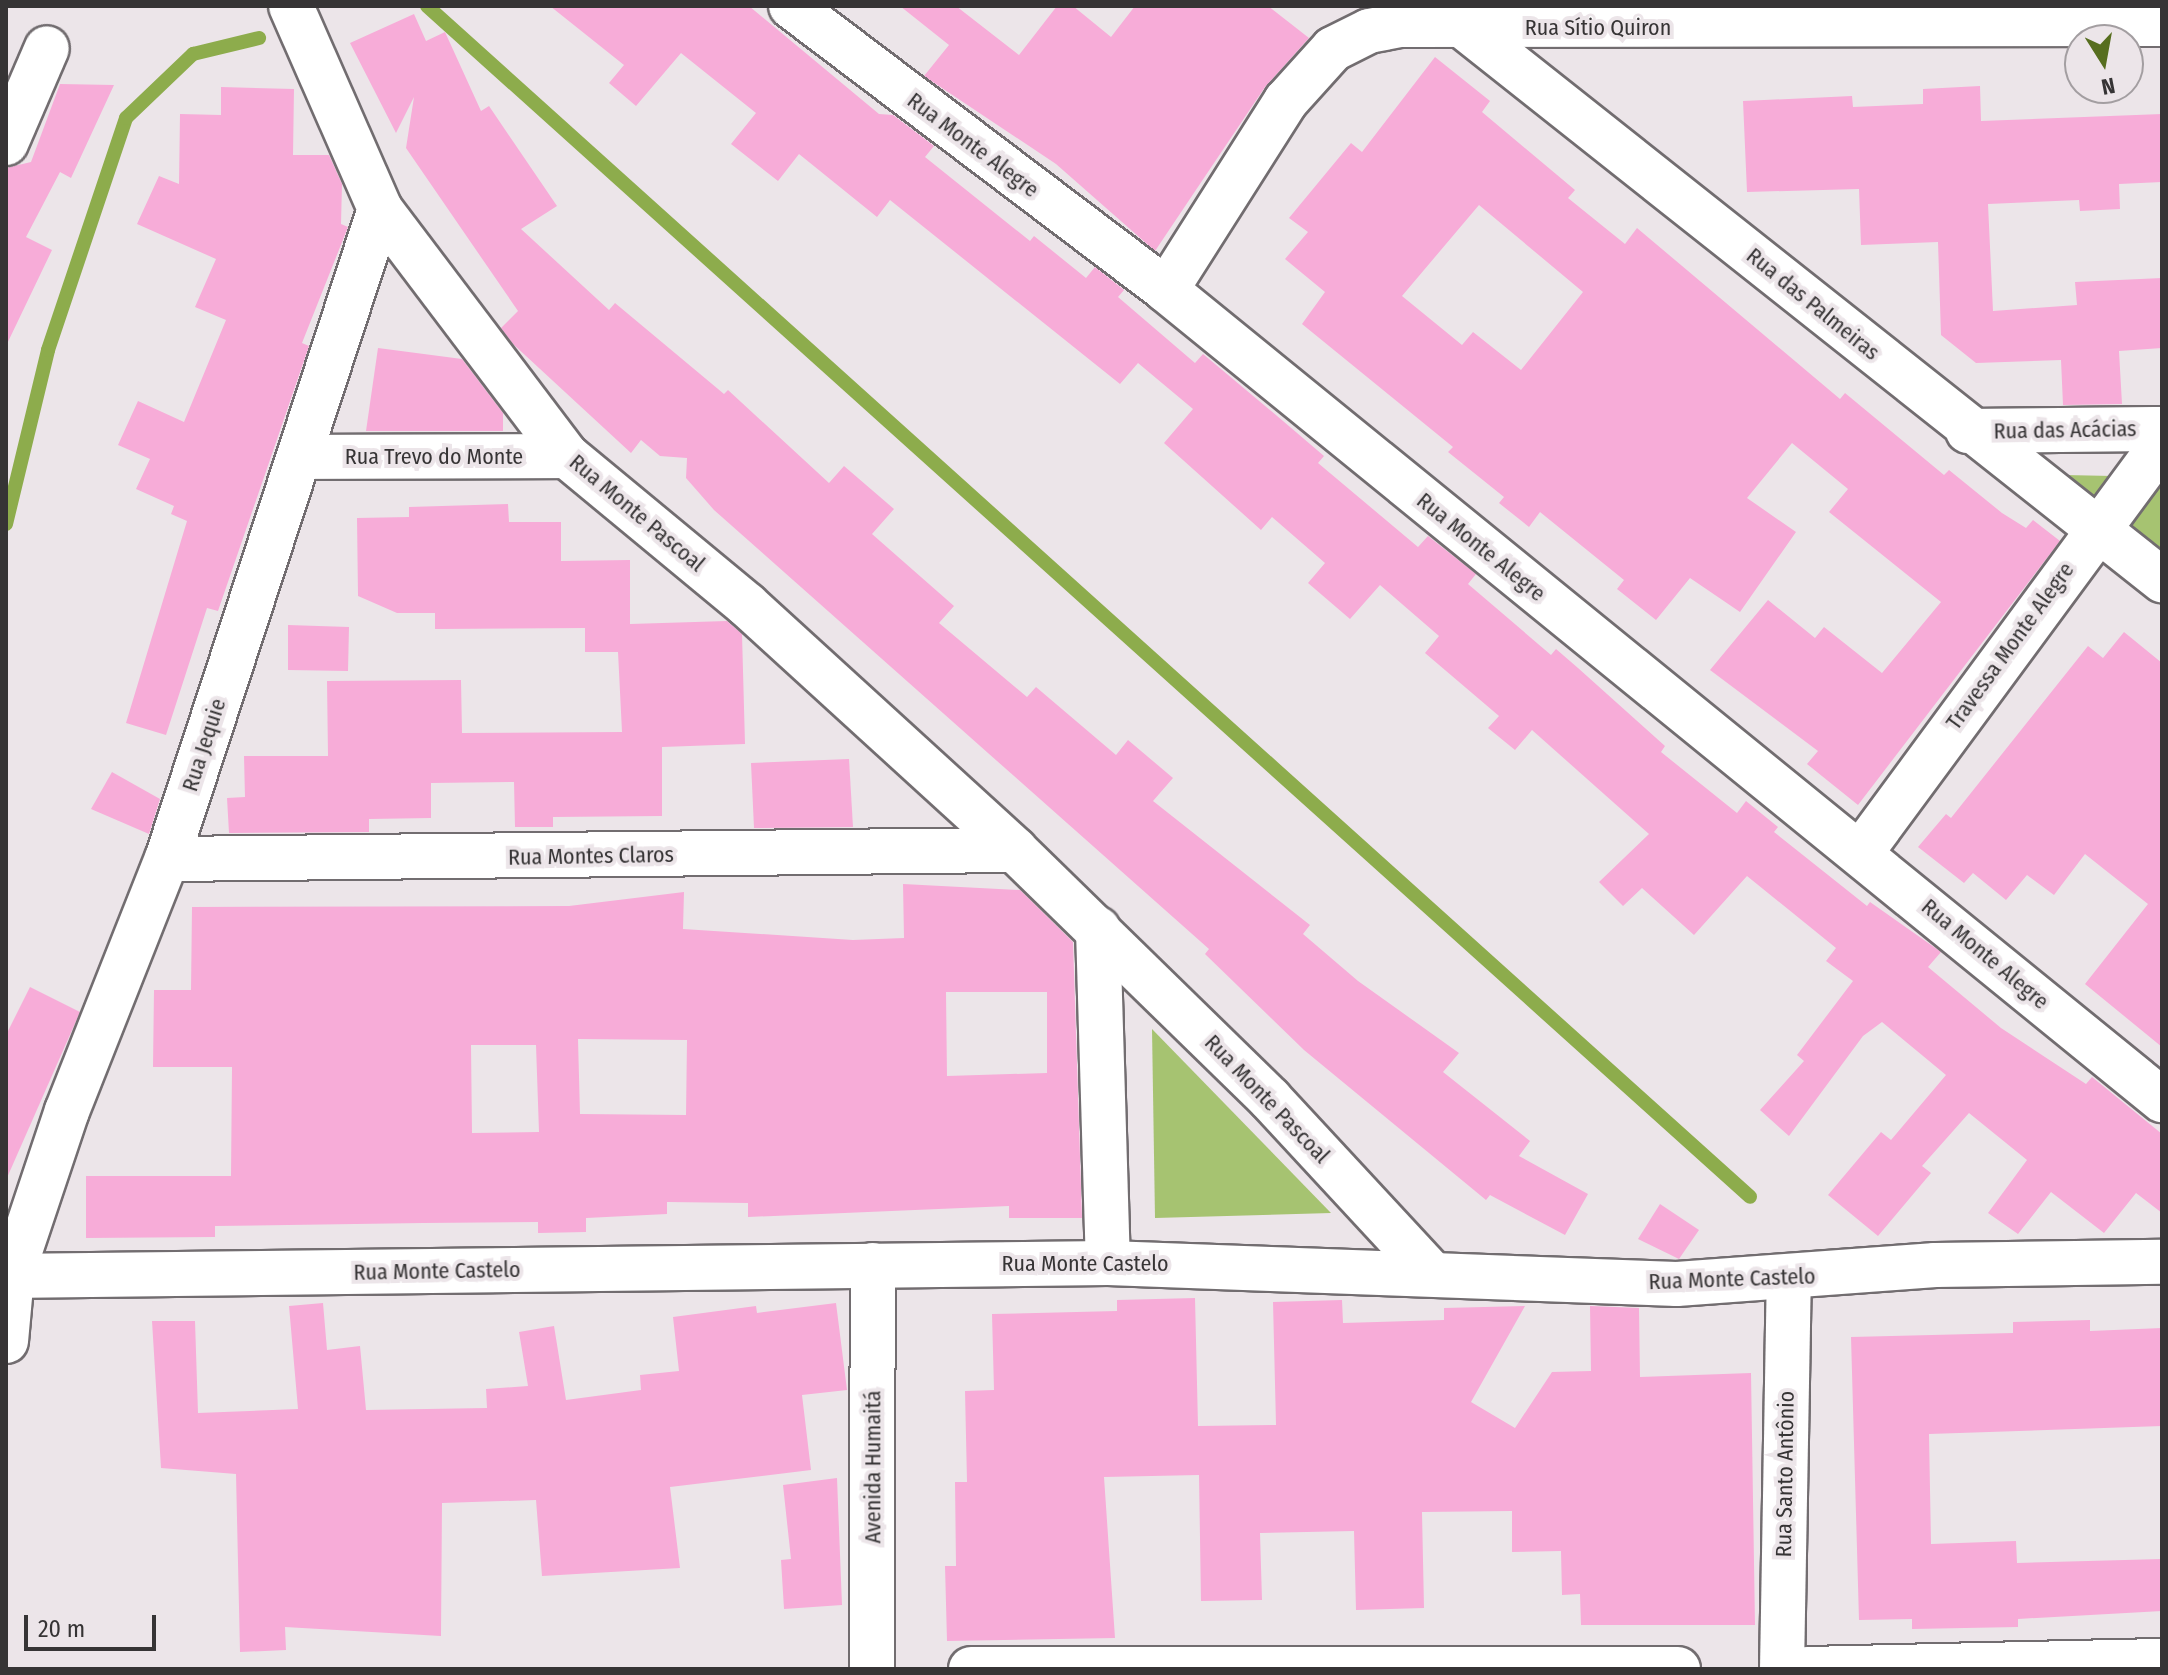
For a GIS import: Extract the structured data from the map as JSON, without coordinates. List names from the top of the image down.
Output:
{
  "streets": {
    "street": [
      "Rua Sítio Quiron",
      "Rua Monte Alegre",
      "Rua das Palmeiras",
      "Rua das Acácias",
      "Rua Trevo do Monte",
      "Rua Monte Pascoal",
      "Travessa Monte Alegre",
      "Rua Jequie",
      "Rua Montes Claros",
      "Rua Monte Castelo",
      "Avenida Humaitá",
      "Rua Santo Antônio"
    ]
  },
  "crossings": [
    ["Rua Sítio Quiron", "Rua Monte Alegre"],
    ["Rua Sítio Quiron", "Rua das Palmeiras"],
    ["Rua Monte Alegre", "Travessa Monte Alegre"],
    ["Rua das Palmeiras", "Rua das Acácias"],
    ["Rua das Palmeiras", "Travessa Monte Alegre"],
    ["Rua Trevo do Monte", "Rua Monte Pascoal"],
    ["Rua Trevo do Monte", "Rua Jequie"],
    ["Rua Monte Pascoal", "Rua Jequie"],
    ["Rua Monte Pascoal", "Rua Montes Claros"],
    ["Rua Monte Pascoal", "Rua Monte Castelo"],
    ["Rua Jequie", "Rua Montes Claros"],
    ["Rua Jequie", "Rua Monte Castelo"],
    ["Rua Monte Castelo", "Avenida Humaitá"],
    ["Rua Monte Castelo", "Rua Santo Antônio"]
  ],
  "scale_bar": "20 m",
  "north": "bottom"
}
